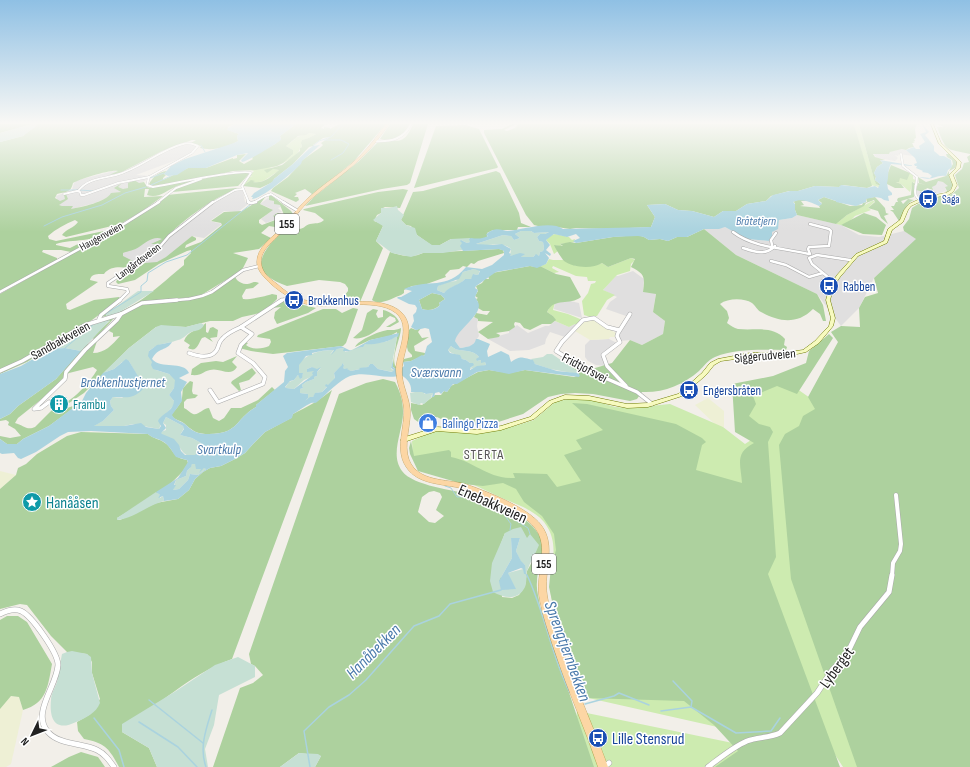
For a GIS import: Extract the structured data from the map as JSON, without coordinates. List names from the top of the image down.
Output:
{
  "streets": {
    "main road": ["155", "Siggerudveien", "Enebakkveien"],
    "street": [
      "Haugenveien",
      "Langårdsveien",
      "Sandbakkveien",
      "Fridtjofsvei",
      "Lyberget"
    ]
  },
  "crossings": [
    ["155", "Sandbakkveien"],
    ["155", "Enebakkveien"],
    ["Langårdsveien", "Sandbakkveien"],
    ["Sandbakkveien", "Enebakkveien"],
    ["Siggerudveien", "Fridtjofsvei"],
    ["Siggerudveien", "Enebakkveien"]
  ],
  "districts": ["STERTA"],
  "water": [
    "Bråtetjern",
    "Sværsvann",
    "Brokkenhustjernet",
    "Svartkulp",
    "Hanåbekken",
    "Sprengtjernbekken"
  ],
  "places": {
    "bus stop": [
      "Saga",
      "Rabben",
      "Brokkenhus",
      "Engersbråten",
      "Lille Stensrud"
    ],
    "building": ["Frambu"],
    "shop": ["Balingo Pizza"],
    "place": ["Hanååsen"]
  },
  "north": "bottom left"
}
